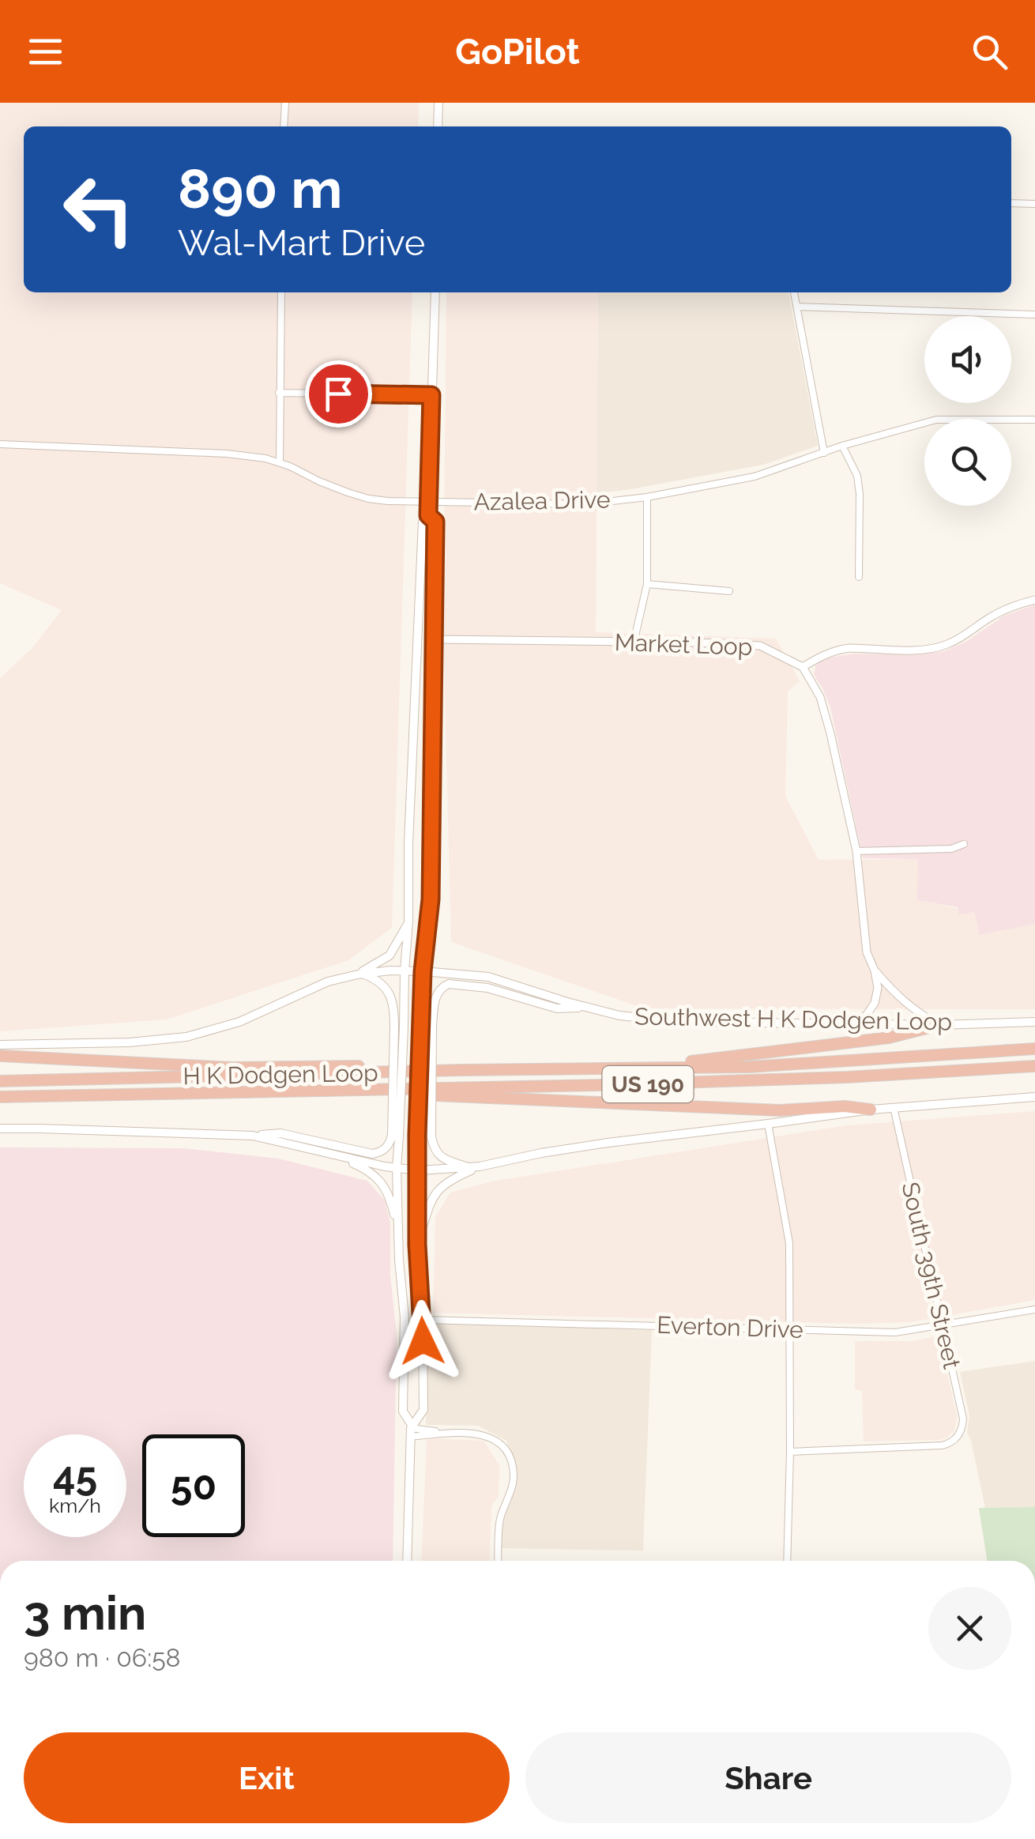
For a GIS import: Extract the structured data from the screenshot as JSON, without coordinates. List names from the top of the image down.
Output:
{
  "streets": {
    "highway": ["H K Dodgen Loop", "US 190"],
    "main road": ["Southwest H K Dodgen Loop"],
    "street": [
      "Azalea Drive",
      "Market Loop",
      "South 39th Street",
      "Everton Drive"
    ]
  },
  "crossings": [
    ["South 39th Street", "Everton Drive"]
  ],
  "page": {
    "header": "GoPilot",
    "turn": ["890 m", "Wal-Mart Drive"],
    "speed": "45 km/h",
    "limit": "50",
    "heading": ["3 min", "980 m · 06:58"],
    "buttons": ["Exit", "Share"]
  }
}
